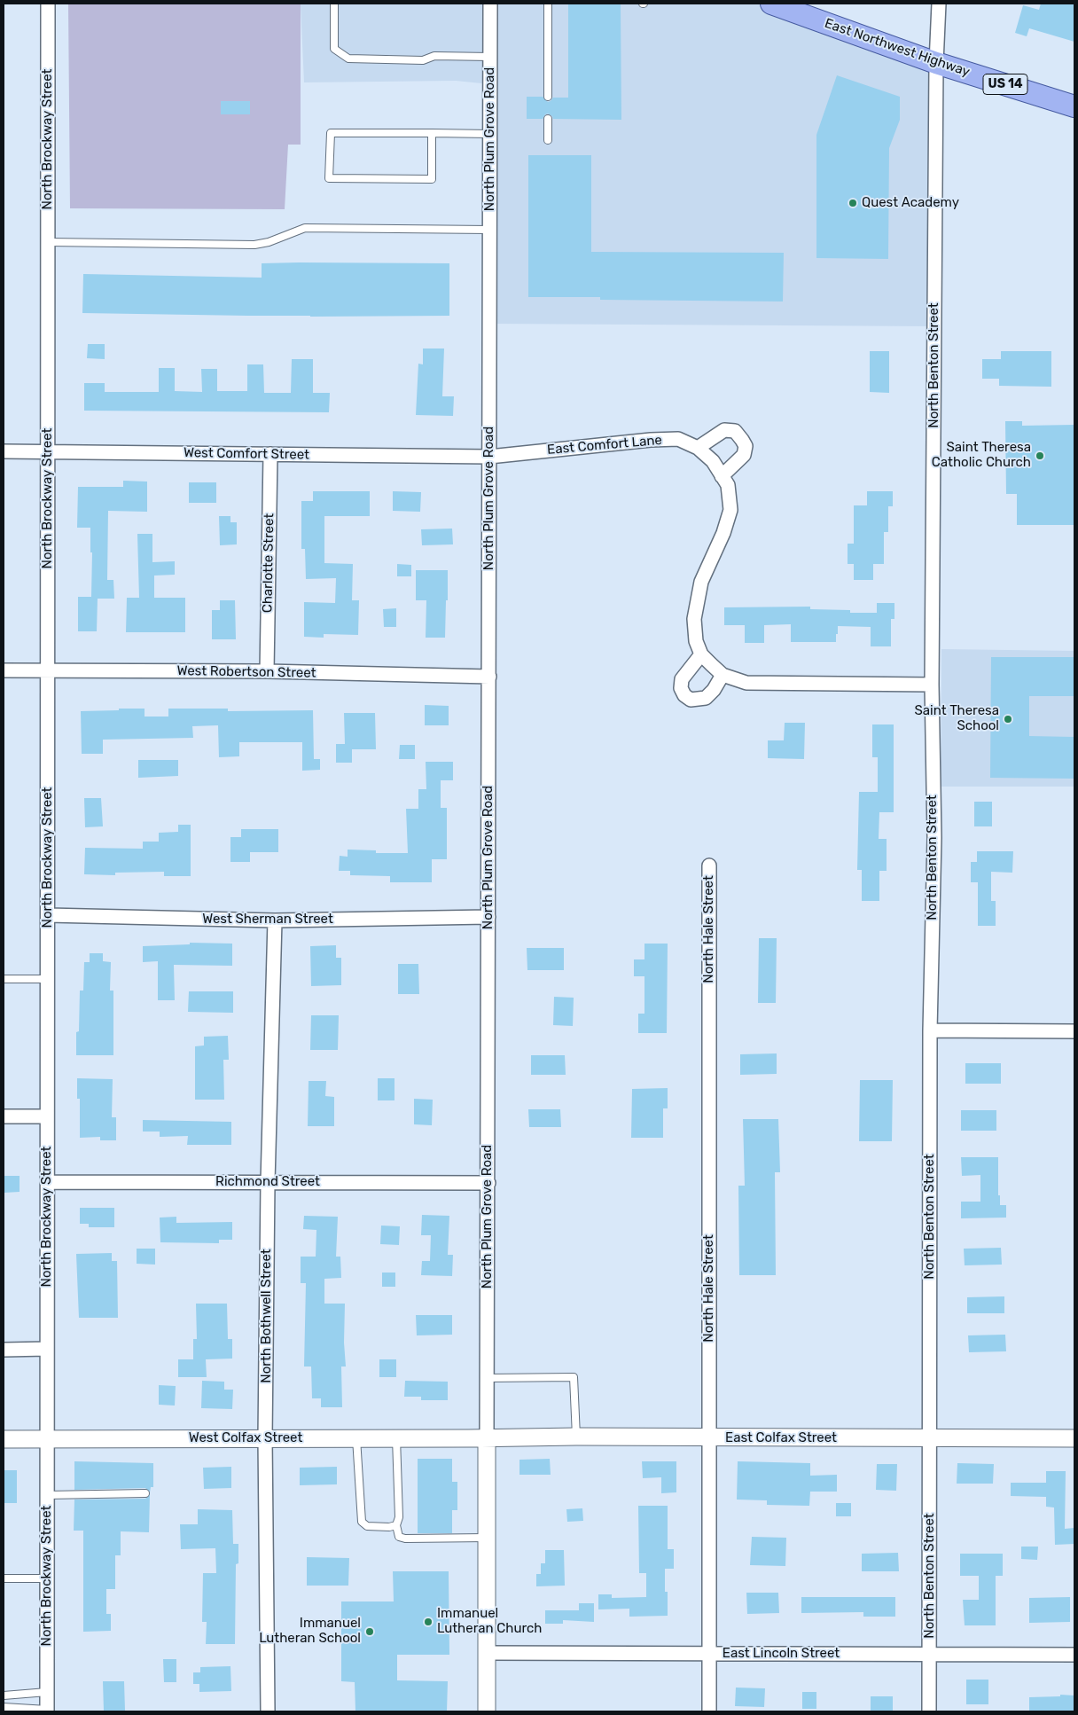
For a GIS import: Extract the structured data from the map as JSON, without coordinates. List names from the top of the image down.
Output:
{
  "streets": {
    "main road": ["East Northwest Highway", "US 14"],
    "street": [
      "North Brockway Street",
      "North Plum Grove Road",
      "North Benton Street",
      "East Comfort Lane",
      "West Comfort Street",
      "Charlotte Street",
      "West Robertson Street",
      "West Sherman Street",
      "North Hale Street",
      "Richmond Street",
      "North Bothwell Street",
      "West Colfax Street",
      "East Colfax Street",
      "East Lincoln Street"
    ]
  },
  "crossings": [
    ["East Northwest Highway", "North Benton Street"],
    ["North Brockway Street", "West Comfort Street"],
    ["North Brockway Street", "West Robertson Street"],
    ["North Brockway Street", "West Sherman Street"],
    ["North Brockway Street", "Richmond Street"],
    ["North Brockway Street", "West Colfax Street"],
    ["North Plum Grove Road", "East Comfort Lane"],
    ["North Plum Grove Road", "West Comfort Street"],
    ["North Plum Grove Road", "West Robertson Street"],
    ["North Plum Grove Road", "West Sherman Street"],
    ["North Plum Grove Road", "Richmond Street"],
    ["North Plum Grove Road", "West Colfax Street"],
    ["North Plum Grove Road", "East Colfax Street"],
    ["North Plum Grove Road", "East Lincoln Street"],
    ["North Benton Street", "East Colfax Street"],
    ["North Benton Street", "East Lincoln Street"],
    ["East Comfort Lane", "West Comfort Street"],
    ["West Comfort Street", "Charlotte Street"],
    ["Charlotte Street", "West Robertson Street"],
    ["West Sherman Street", "North Bothwell Street"],
    ["North Hale Street", "East Colfax Street"],
    ["North Hale Street", "East Lincoln Street"],
    ["Richmond Street", "North Bothwell Street"],
    ["North Bothwell Street", "West Colfax Street"],
    ["West Colfax Street", "East Colfax Street"]
  ],
  "places": [
    "Quest Academy",
    "Saint Theresa Catholic Church",
    "Saint Theresa School",
    "Immanuel Lutheran Church",
    "Immanuel Lutheran School"
  ]
}
